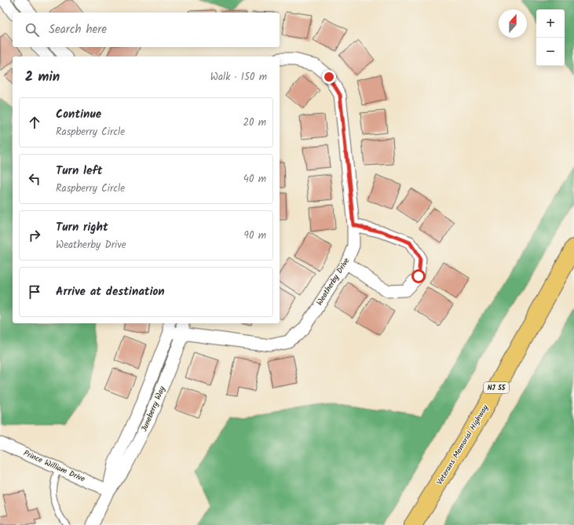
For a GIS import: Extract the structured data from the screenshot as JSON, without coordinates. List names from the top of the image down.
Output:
{
  "streets": {
    "highway": ["NJ 55", "Veterans Memorial Highway"],
    "street": ["Weatherby Drive", "Juneberry Way", "Prince William Drive"]
  },
  "crossings": [
    ["Weatherby Drive", "Juneberry Way"],
    ["Juneberry Way", "Prince William Drive"]
  ],
  "north": "top",
  "page": {
    "map_buttons": ["+", "−"],
    "search": "Search here",
    "heading": ["2 min", "Walk · 150 m"],
    "list": [
      ["Continue", "Raspberry Circle", "20 m"],
      ["Turn left", "Raspberry Circle", "40 m"],
      ["Turn right", "Weatherby Drive", "90 m"],
      "Arrive at destination"
    ]
  }
}
